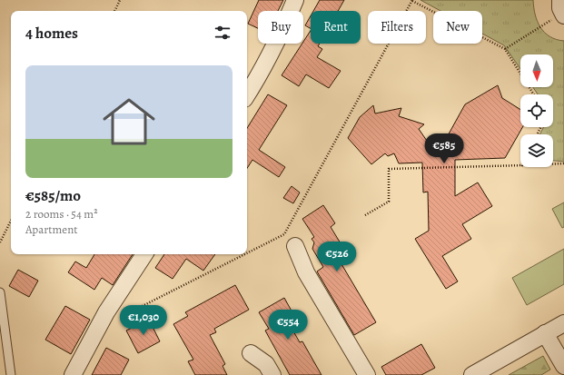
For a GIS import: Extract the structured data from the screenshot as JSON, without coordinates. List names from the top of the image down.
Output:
{
  "north": "bottom",
  "page": {
    "chip": [
      "Buy",
      "Rent",
      "Filters",
      "New"
    ],
    "heading": "4 homes",
    "list": [
      {
        "name": "€585/mo",
        "note": "2 rooms · 54 m² · Apartment"
      }
    ],
    "price": [
      "€585",
      "€526",
      "€1,030",
      "€554"
    ]
  }
}
